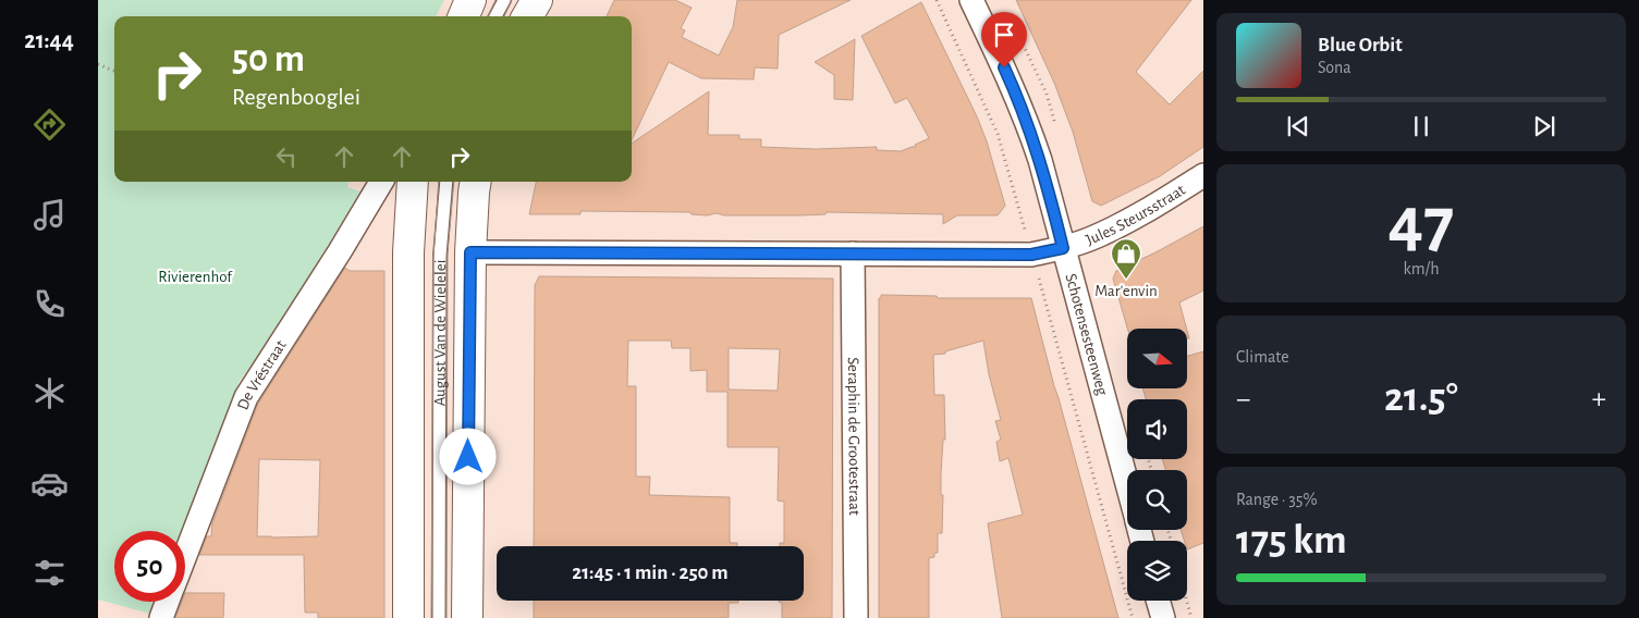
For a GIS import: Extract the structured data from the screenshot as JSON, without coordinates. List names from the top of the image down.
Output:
{
  "streets": {
    "main road": ["August Van de Wielelei"],
    "street": [
      "Jules Steursstraat",
      "Schotensesteenweg",
      "De Vréstraat",
      "Seraphin de Grootestraat"
    ]
  },
  "crossings": [
    ["Jules Steursstraat", "August Van de Wielelei"],
    ["Jules Steursstraat", "Schotensesteenweg"],
    ["Jules Steursstraat", "Seraphin de Grootestraat"]
  ],
  "parks": ["Rivierenhof"],
  "places": {
    "shop": ["Mar'envin"]
  },
  "north": "right",
  "page": {
    "tabs": "21:44",
    "turn": ["50 m", "Regenbooglei"],
    "song": ["Blue Orbit", "Sona"],
    "tile": [
      ["47", "km/h"],
      "Climate",
      ["Range · 35%", "175 km"]
    ],
    "heat": ["−", "21.5°", "+"],
    "limit": "50",
    "trip": "21:45 · 1 min · 250 m"
  }
}
